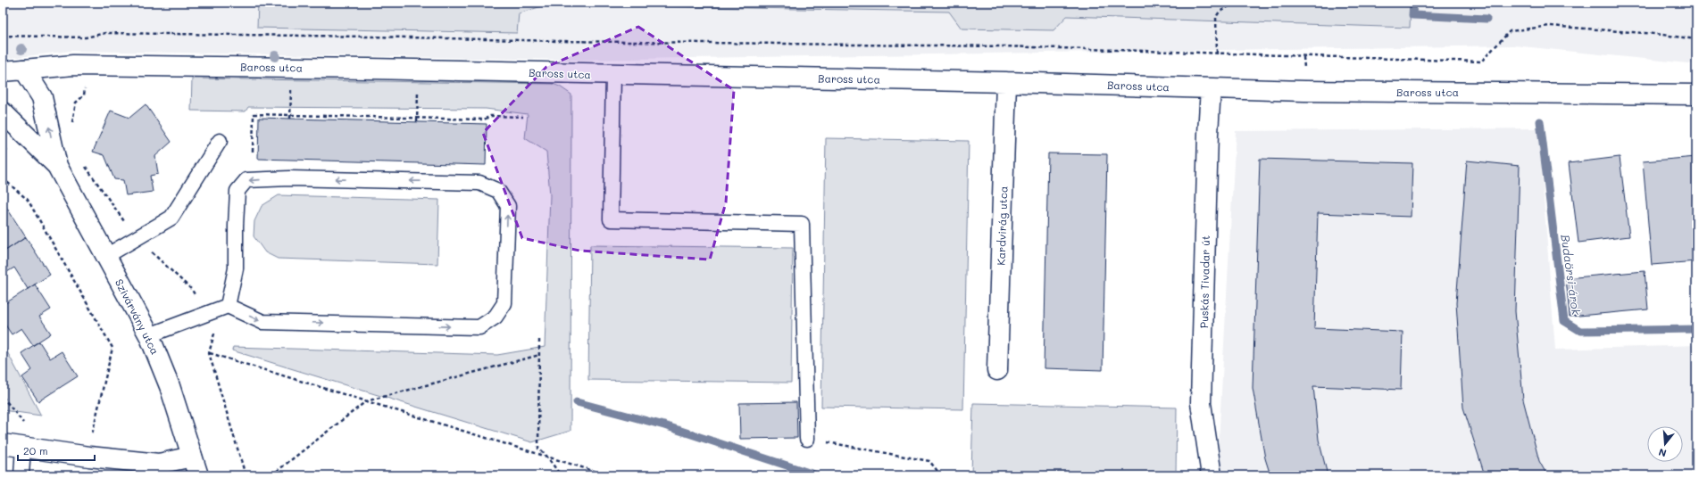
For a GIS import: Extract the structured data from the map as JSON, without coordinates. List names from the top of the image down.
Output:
{
  "streets": {
    "street": [
      "Baross utca",
      "Kardvirág utca",
      "Puskás Tivadar út",
      "Szivárvány utca"
    ]
  },
  "crossings": [
    ["Baross utca", "Kardvirág utca"],
    ["Baross utca", "Puskás Tivadar út"],
    ["Baross utca", "Szivárvány utca"]
  ],
  "water": ["Budaörsi-árok"],
  "scale_bar": "20 m",
  "north": "bottom"
}
